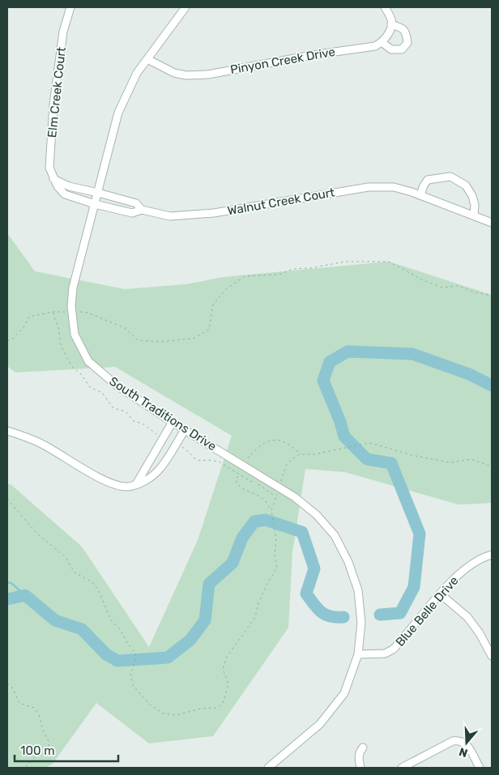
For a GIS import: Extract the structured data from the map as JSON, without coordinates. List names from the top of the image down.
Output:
{
  "streets": {
    "street": [
      "Pinyon Creek Drive",
      "Elm Creek Court",
      "Walnut Creek Court",
      "South Traditions Drive",
      "Blue Belle Drive"
    ]
  },
  "crossings": [
    ["Pinyon Creek Drive", "South Traditions Drive"],
    ["Elm Creek Court", "Walnut Creek Court"],
    ["Elm Creek Court", "South Traditions Drive"],
    ["Walnut Creek Court", "South Traditions Drive"],
    ["South Traditions Drive", "Blue Belle Drive"]
  ],
  "scale_bar": "100 m",
  "north": "bottom"
}
